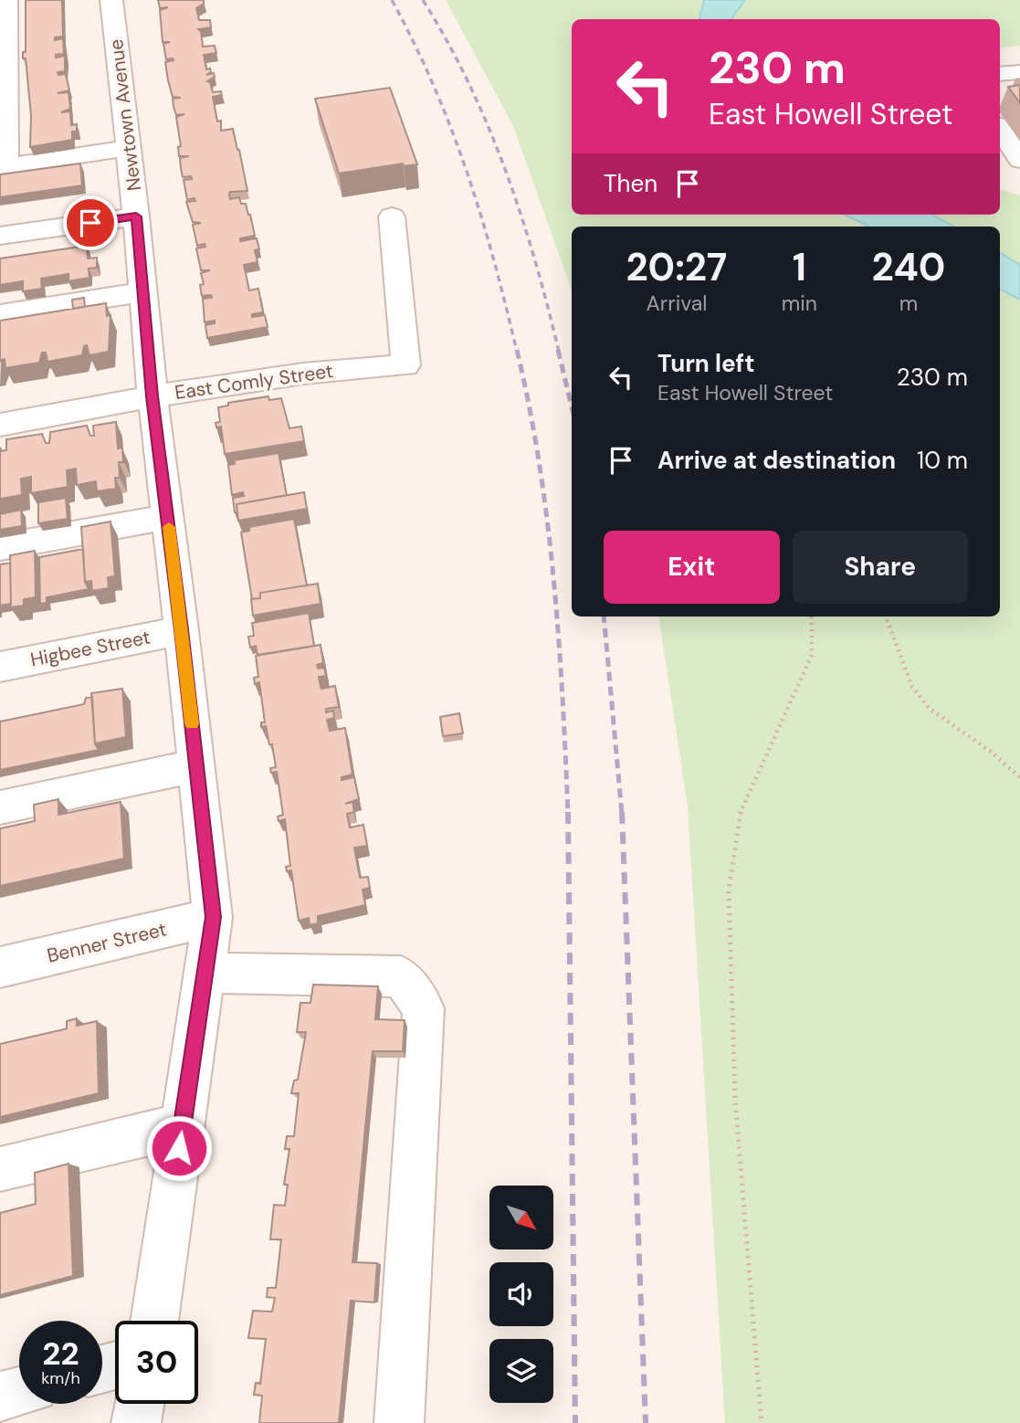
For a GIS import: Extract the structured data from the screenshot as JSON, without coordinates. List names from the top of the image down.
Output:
{
  "streets": {
    "street": [
      "Newtown Avenue",
      "East Comly Street",
      "Higbee Street",
      "Benner Street"
    ]
  },
  "crossings": [
    ["Newtown Avenue", "East Comly Street"],
    ["Newtown Avenue", "Higbee Street"],
    ["Newtown Avenue", "Benner Street"]
  ],
  "north": "bottom right",
  "page": {
    "turn": ["230 m", "East Howell Street"],
    "then": "Then",
    "eta": [
      "20:27",
      "Arrival",
      "1",
      "min",
      "240",
      "m"
    ],
    "list": [
      {
        "name": "Turn left",
        "note": "East Howell Street",
        "value": "230 m"
      },
      {
        "name": "Arrive at destination",
        "value": "10 m"
      }
    ],
    "buttons": ["Exit", "Share"],
    "speed": "22 km/h",
    "limit": "30"
  }
}
